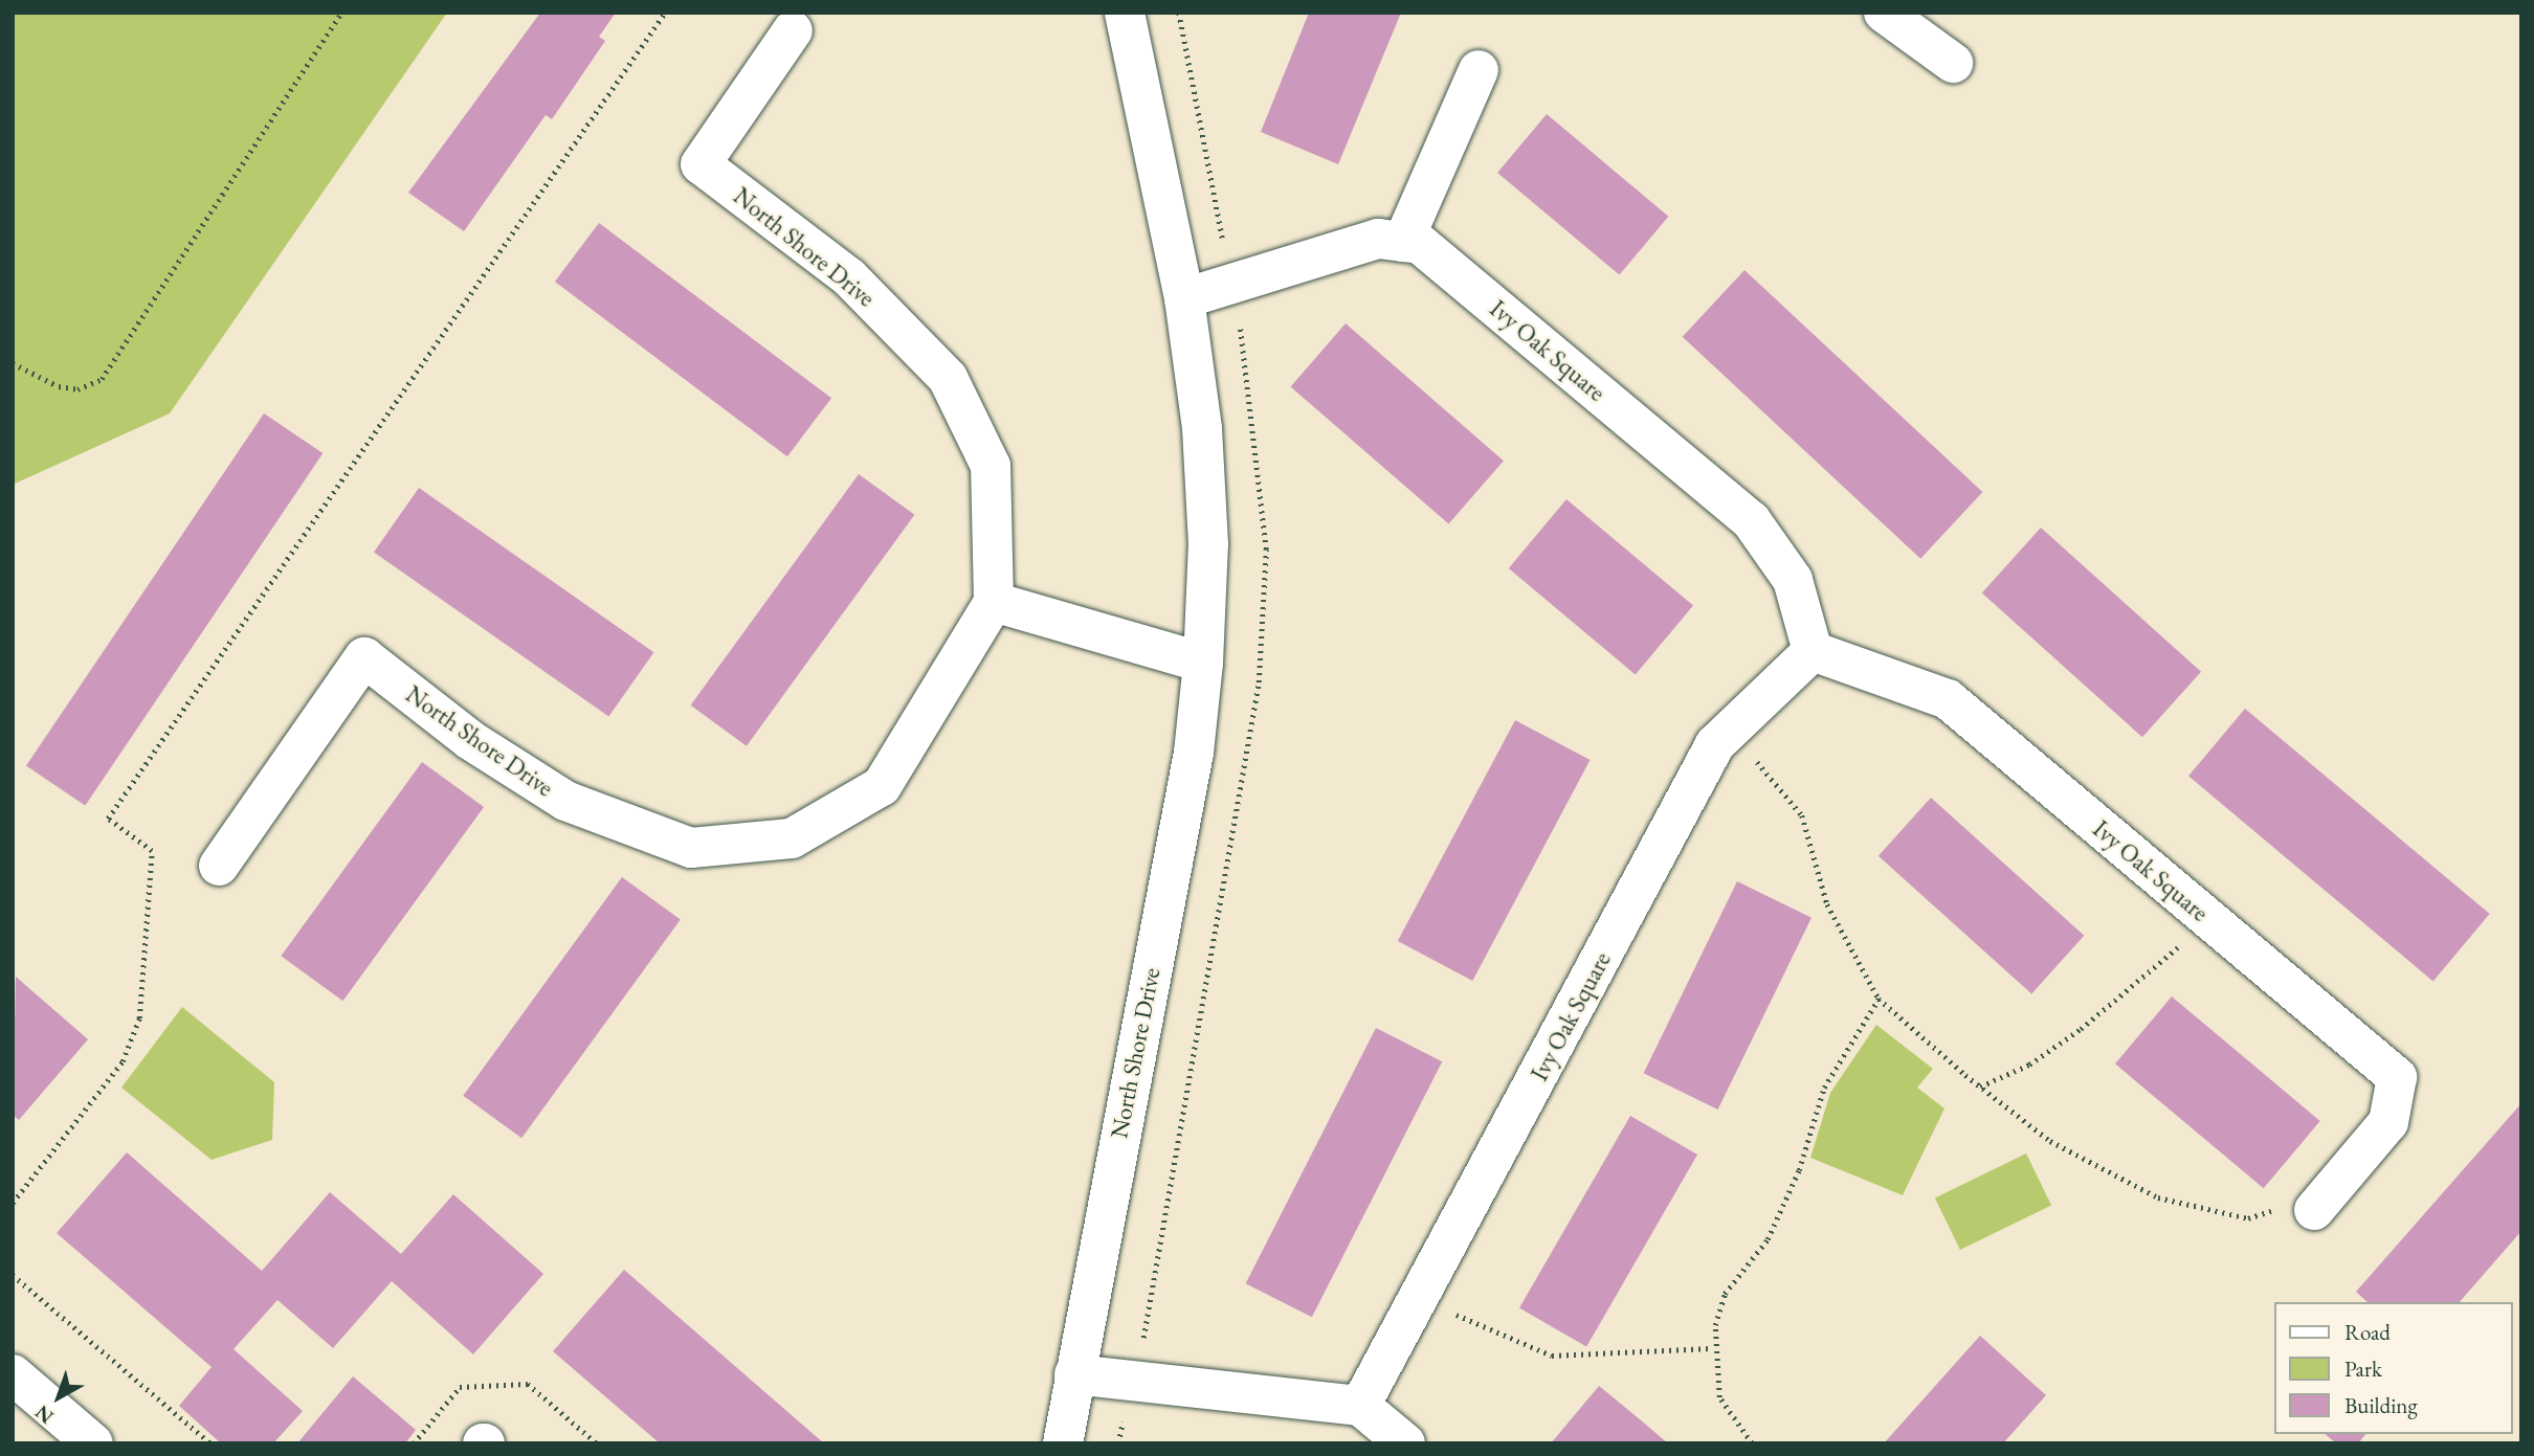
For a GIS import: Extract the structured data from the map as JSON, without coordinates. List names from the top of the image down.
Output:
{
  "streets": {
    "street": ["North Shore Drive", "Ivy Oak Square"]
  },
  "crossings": [
    ["North Shore Drive", "Ivy Oak Square"]
  ],
  "legend": ["Road", "Park", "Building"],
  "north": "bottom left"
}
